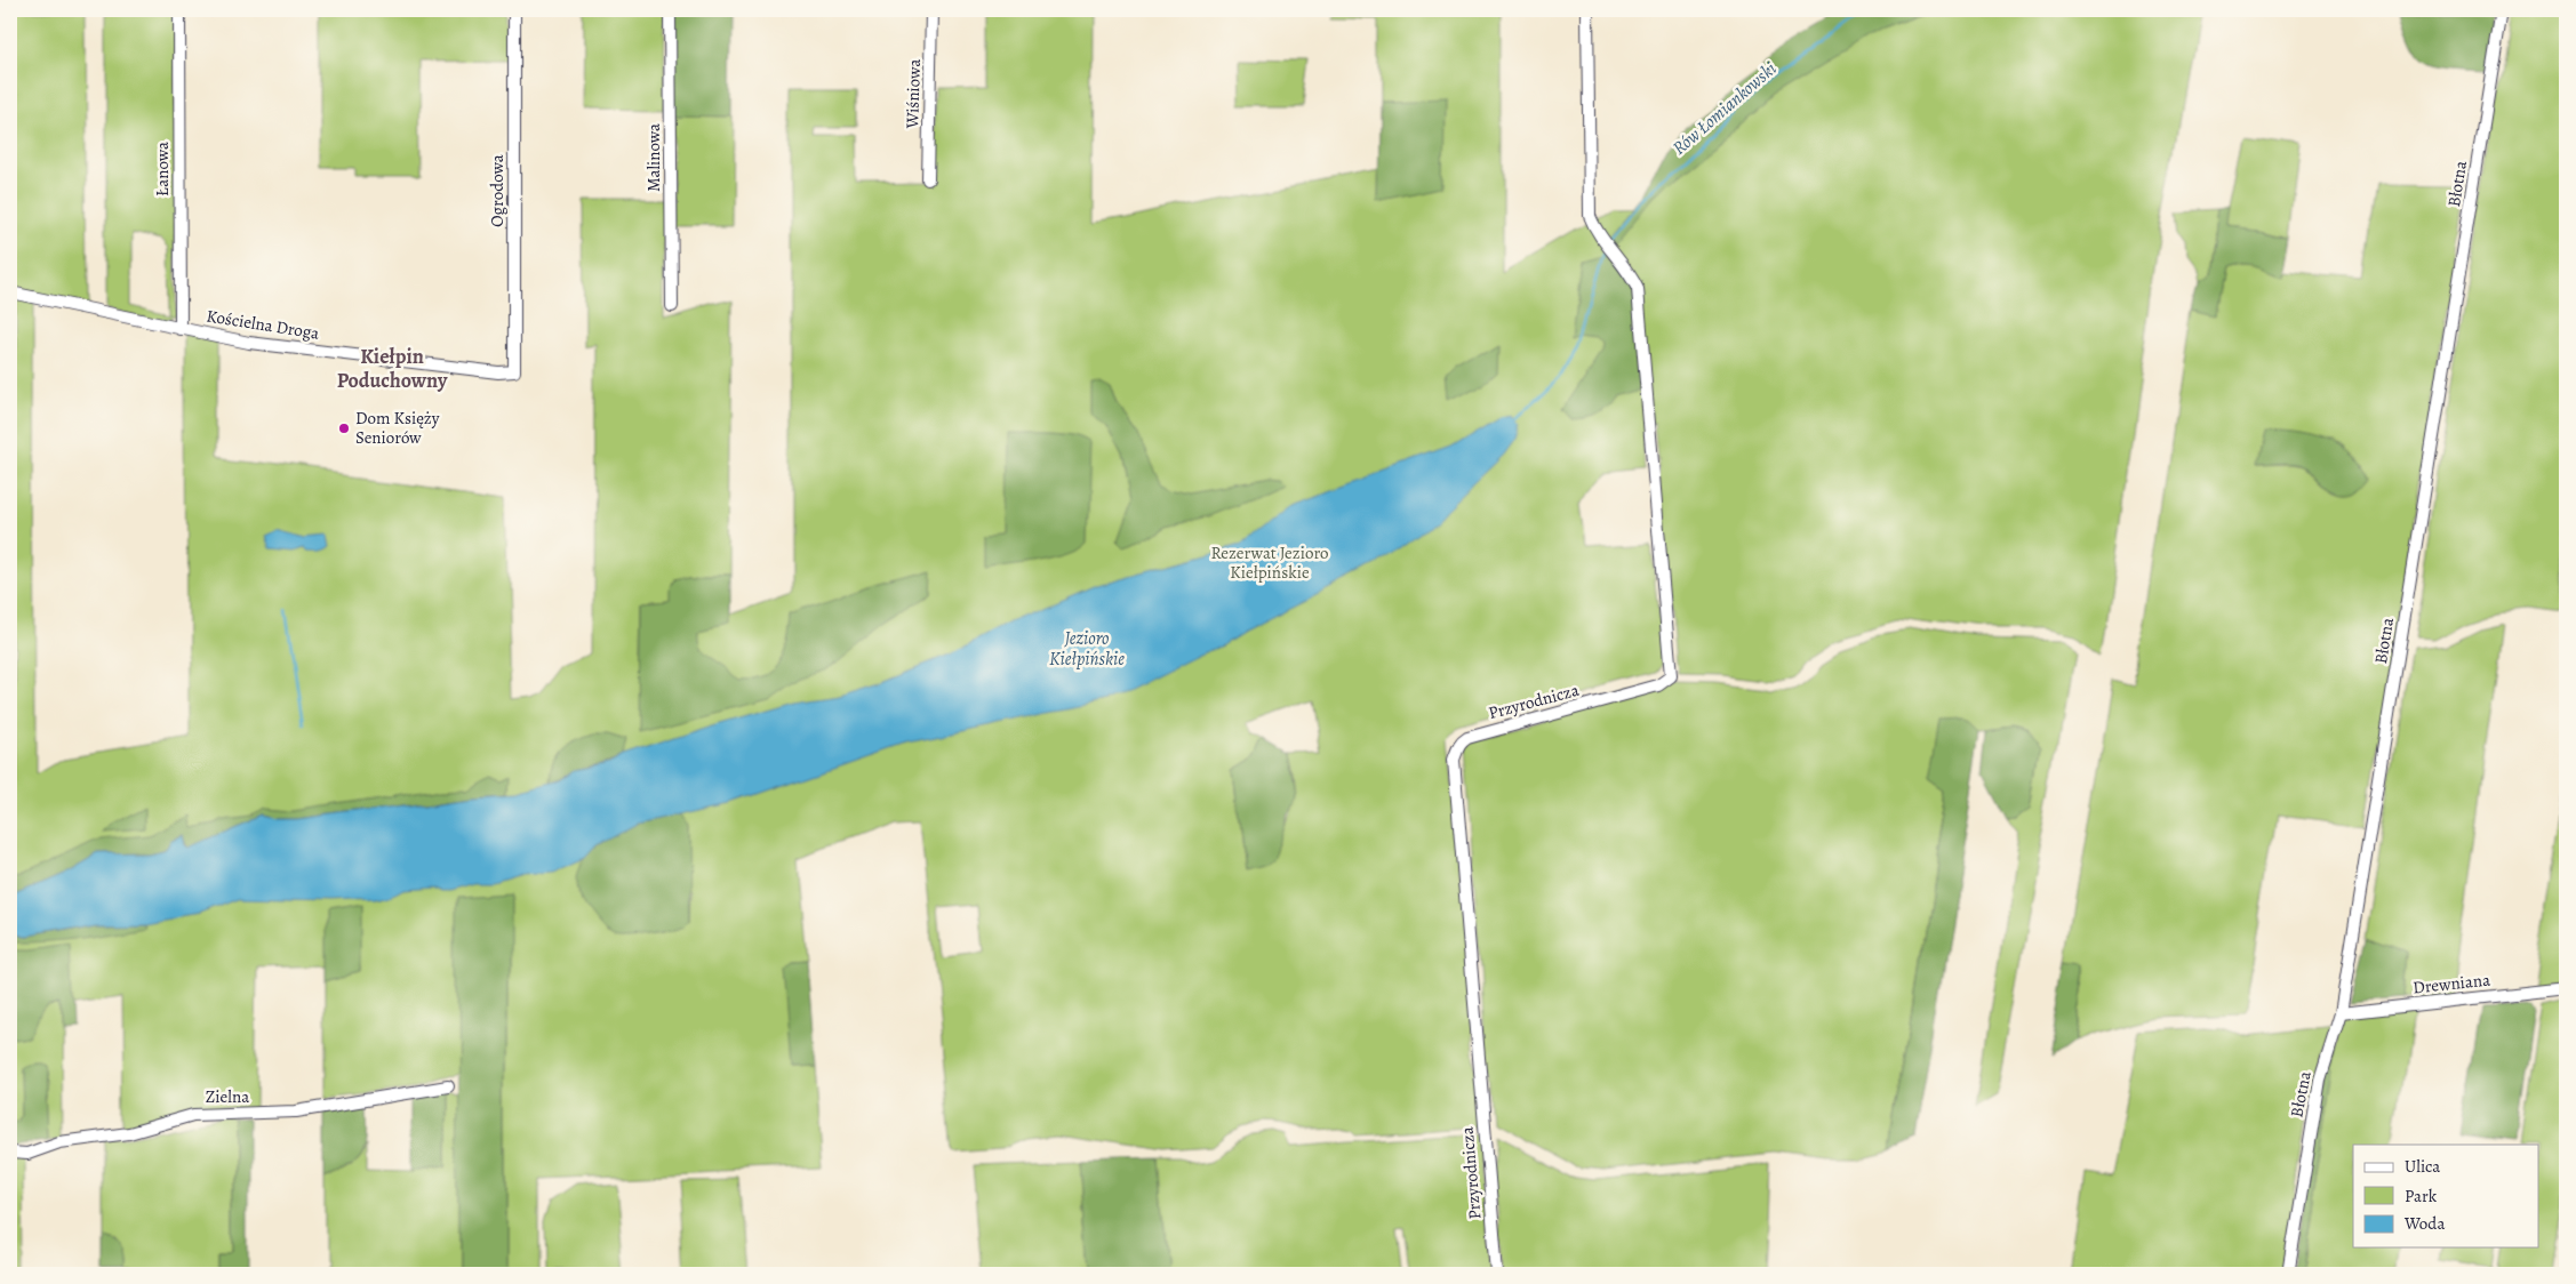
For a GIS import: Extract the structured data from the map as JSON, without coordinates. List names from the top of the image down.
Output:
{
  "streets": {
    "street": [
      "Wiśniowa",
      "Malinowa",
      "Łanowa",
      "Błotna",
      "Ogrodowa",
      "Kościelna Droga",
      "Przyrodnicza",
      "Drewniana",
      "Zielna"
    ]
  },
  "crossings": [
    ["Łanowa", "Kościelna Droga"],
    ["Błotna", "Drewniana"],
    ["Ogrodowa", "Kościelna Droga"]
  ],
  "districts": ["Kiełpin Poduchowny"],
  "water": ["Rów Łomiankowski", "Jezioro Kiełpińskie"],
  "parks": ["Rezerwat Jezioro Kiełpińskie"],
  "places": ["Dom Księży Seniorów"],
  "legend": ["Ulica", "Park", "Woda"]
}
